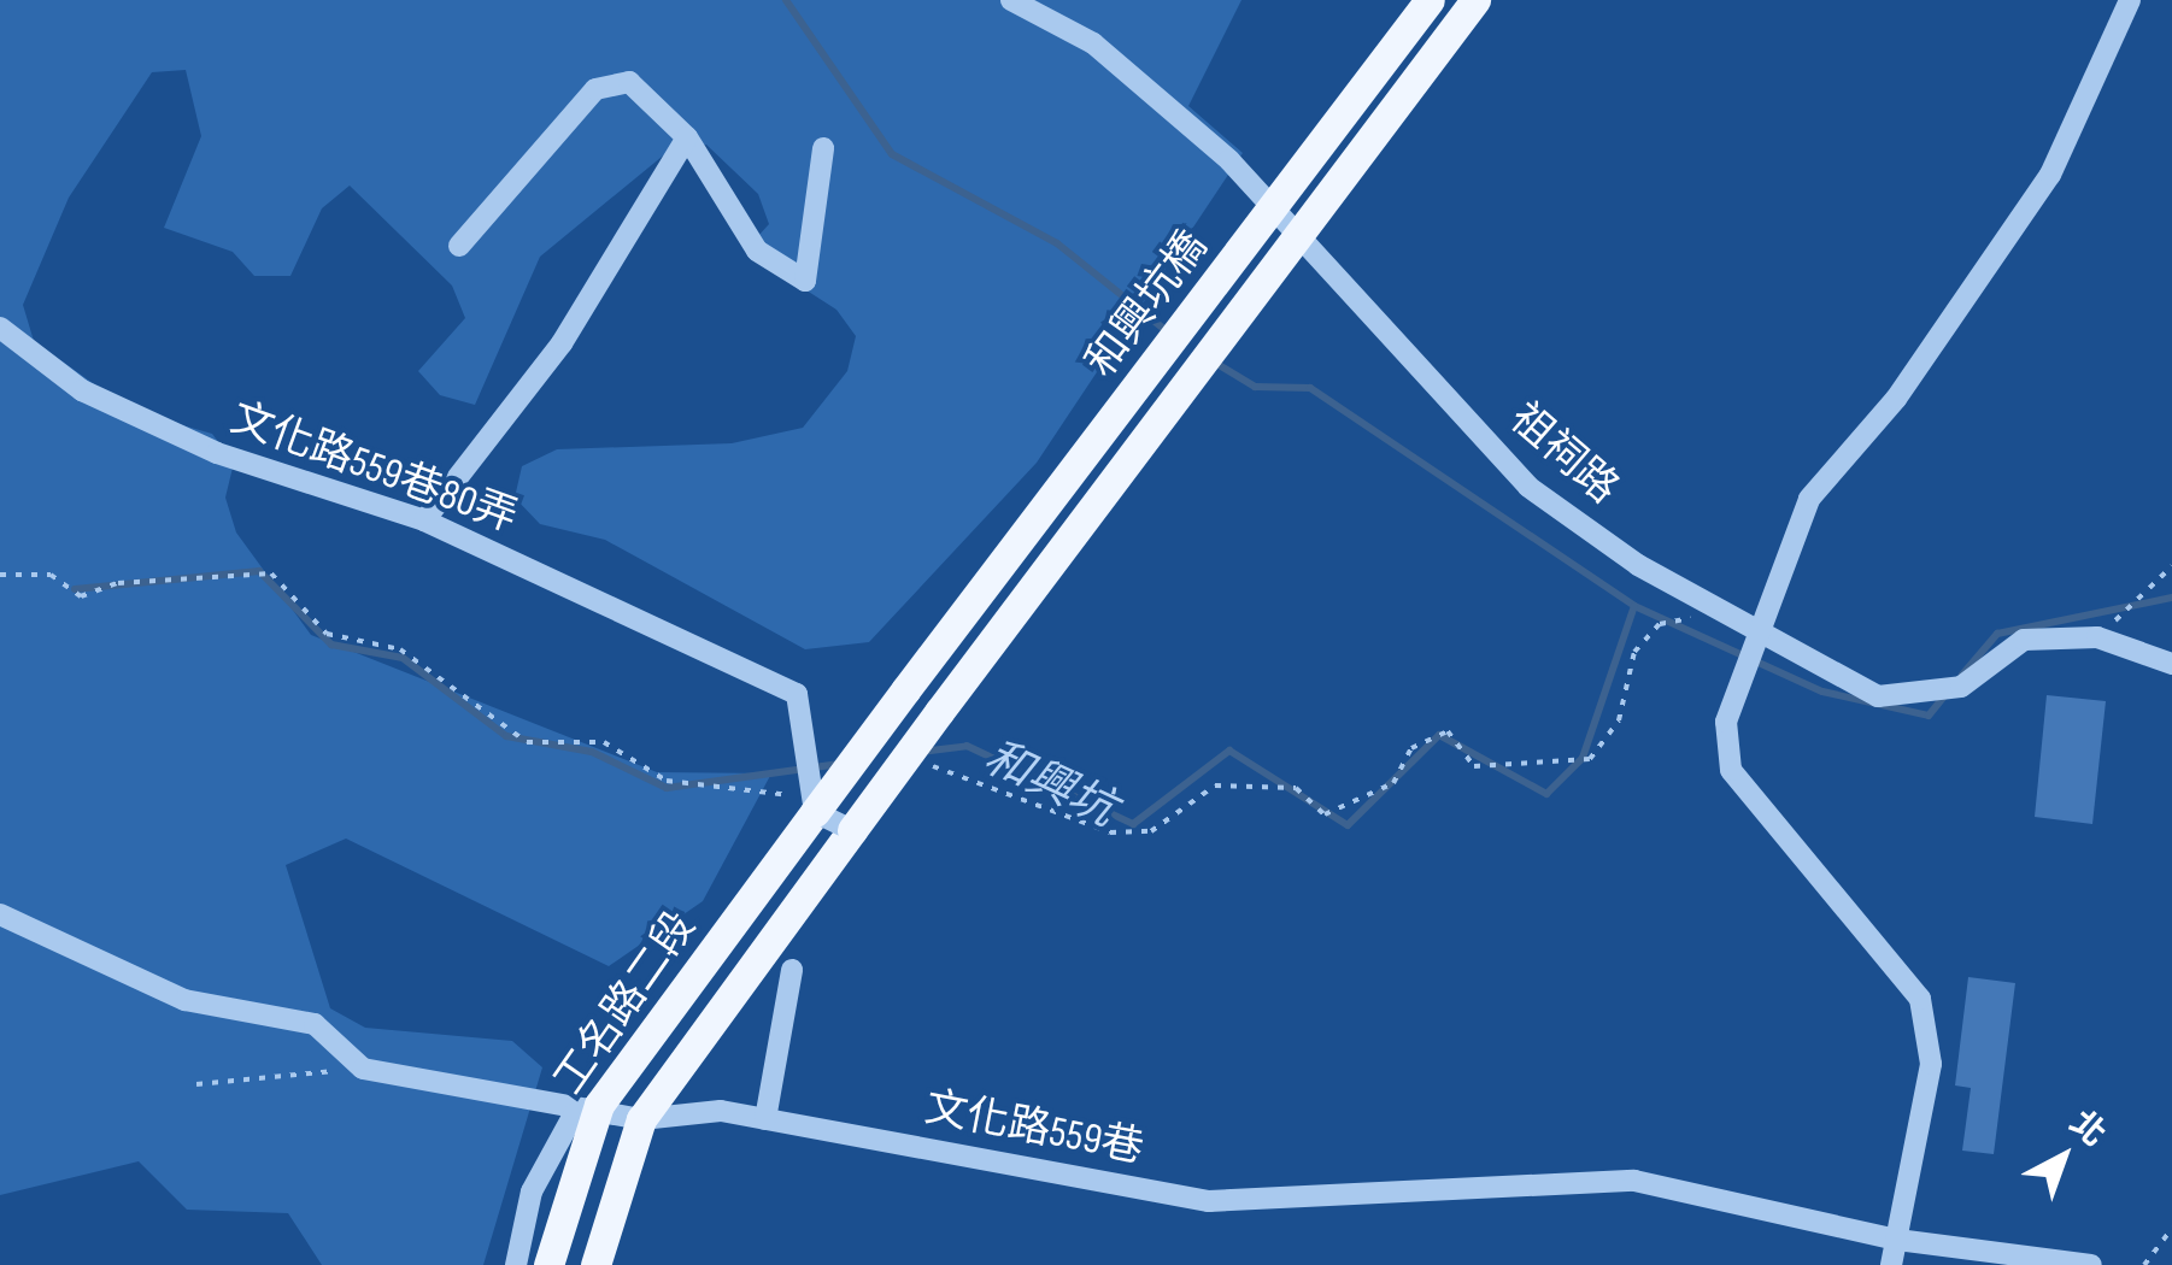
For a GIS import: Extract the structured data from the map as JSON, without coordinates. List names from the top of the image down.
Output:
{
  "streets": {
    "main road": ["和興坑橋", "工名路二段"],
    "lane": ["祖祠路", "文化路559巷80弄", "文化路559巷"]
  },
  "crossings": [
    ["和興坑橋", "祖祠路"],
    ["和興坑橋", "工名路二段"],
    ["文化路559巷80弄", "工名路二段"],
    ["工名路二段", "文化路559巷"]
  ],
  "water": ["和興坑"],
  "north": "top right"
}
